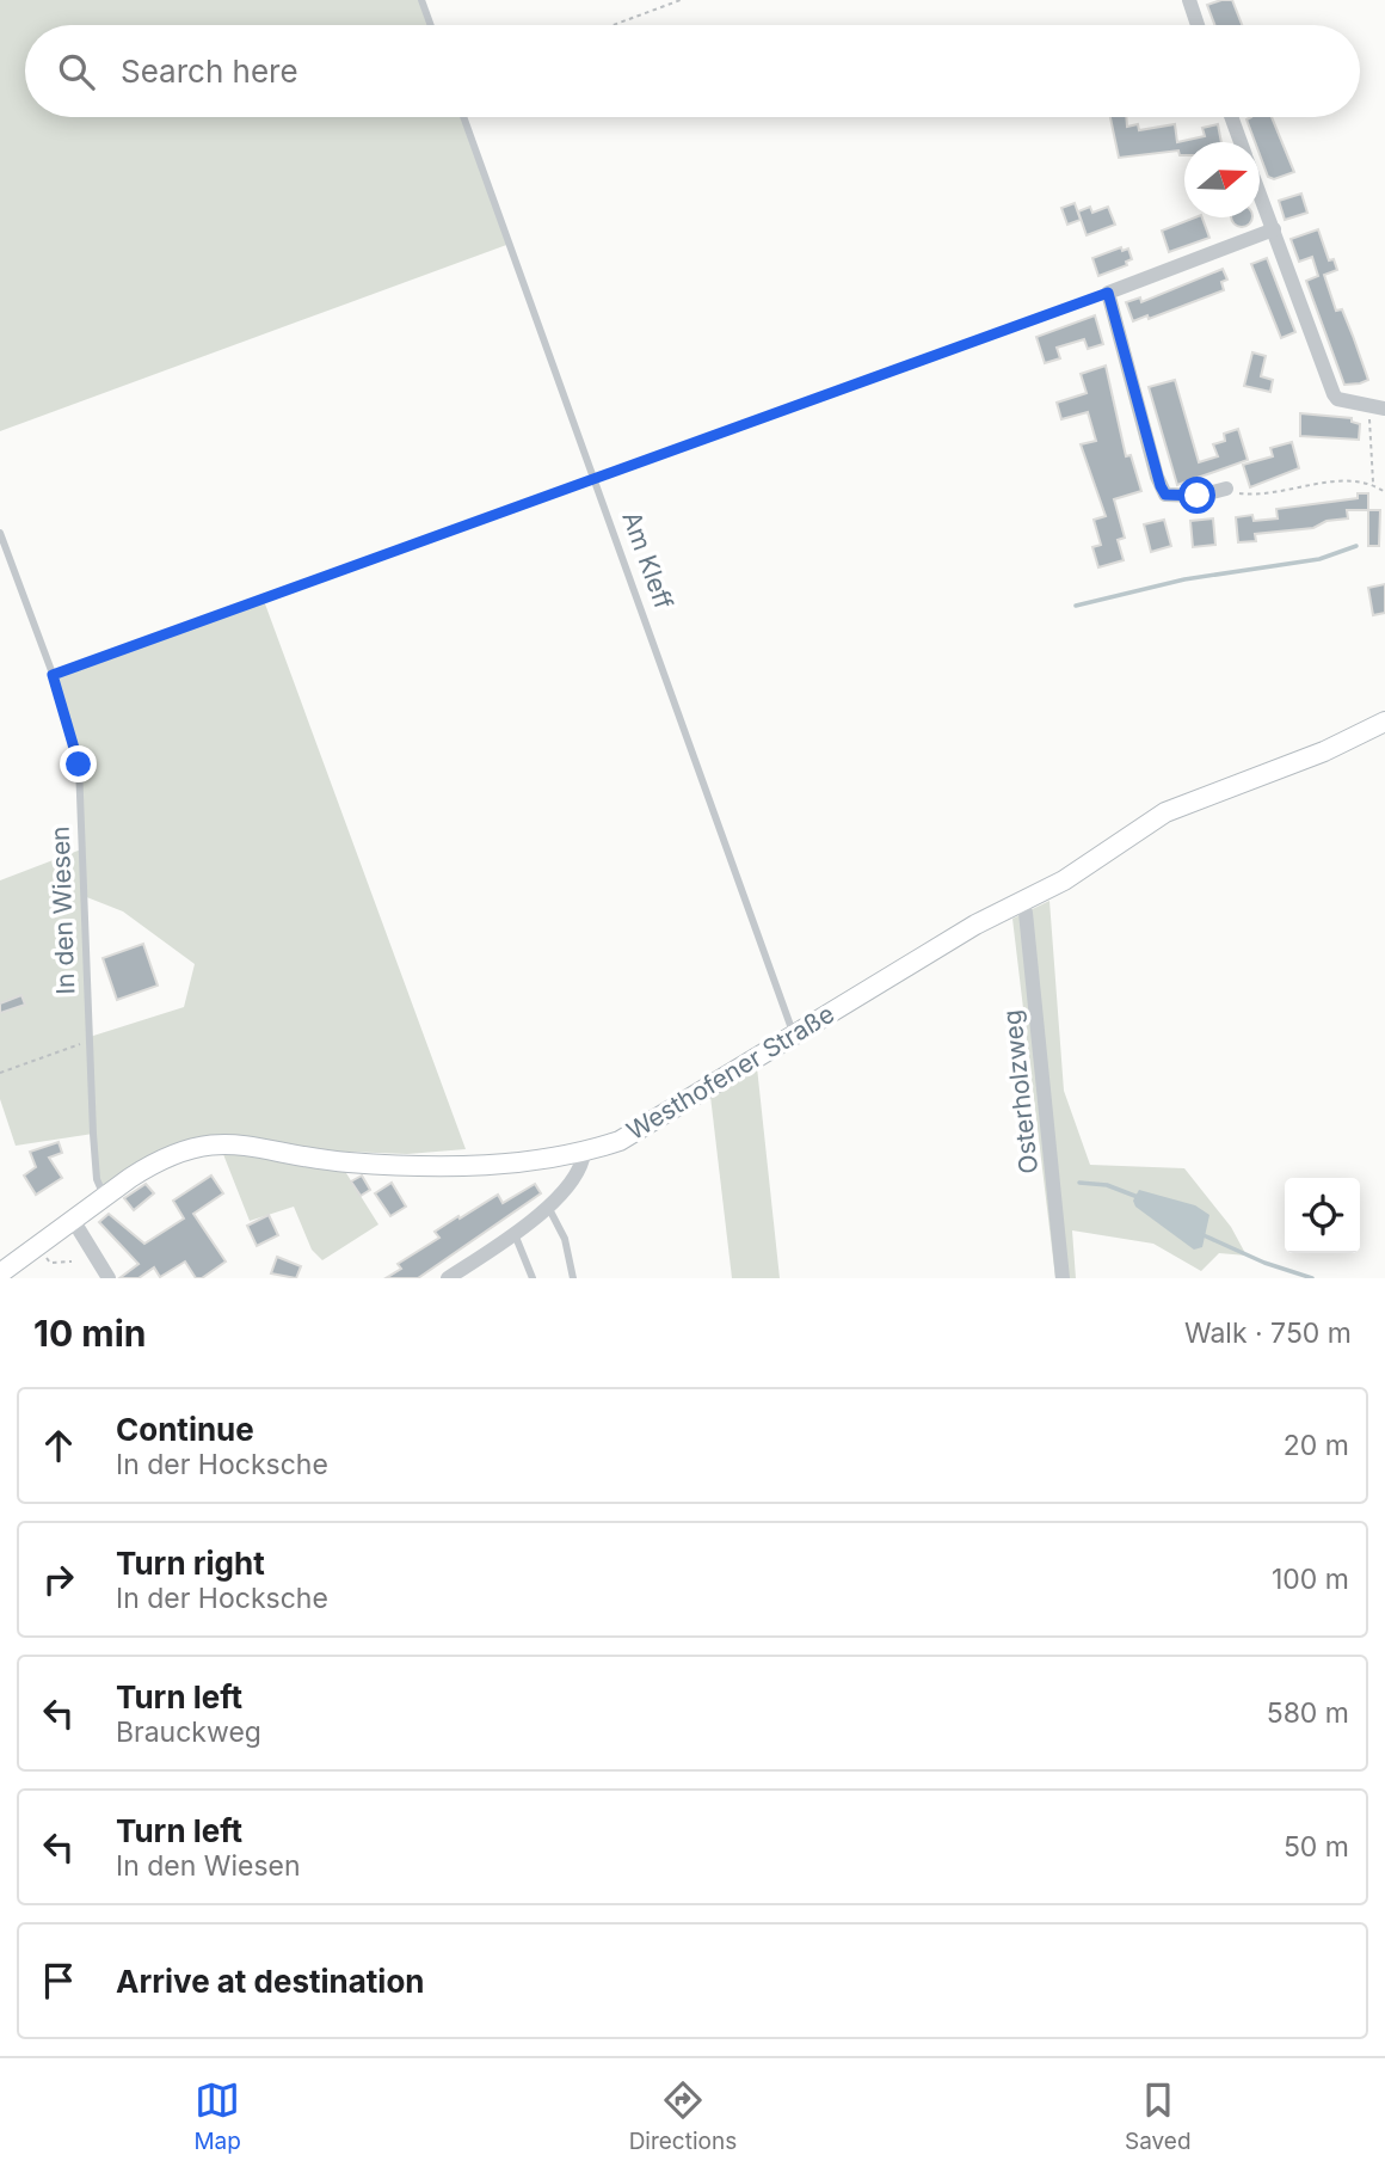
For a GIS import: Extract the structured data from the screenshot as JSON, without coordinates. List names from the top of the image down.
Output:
{
  "streets": {
    "street": ["Westhofener Straße", "Osterholzweg"],
    "lane": ["Am Kleff", "In den Wiesen"]
  },
  "crossings": [
    ["Am Kleff", "Westhofener Straße"],
    ["In den Wiesen", "Westhofener Straße"],
    ["Westhofener Straße", "Osterholzweg"]
  ],
  "north": "right",
  "page": {
    "search": "Search here",
    "heading": ["10 min", "Walk · 750 m"],
    "list": [
      ["Continue", "In der Hocksche", "20 m"],
      ["Turn right", "In der Hocksche", "100 m"],
      ["Turn left", "Brauckweg", "580 m"],
      ["Turn left", "In den Wiesen", "50 m"],
      "Arrive at destination"
    ],
    "nav": ["Map", "Directions", "Saved"]
  }
}
